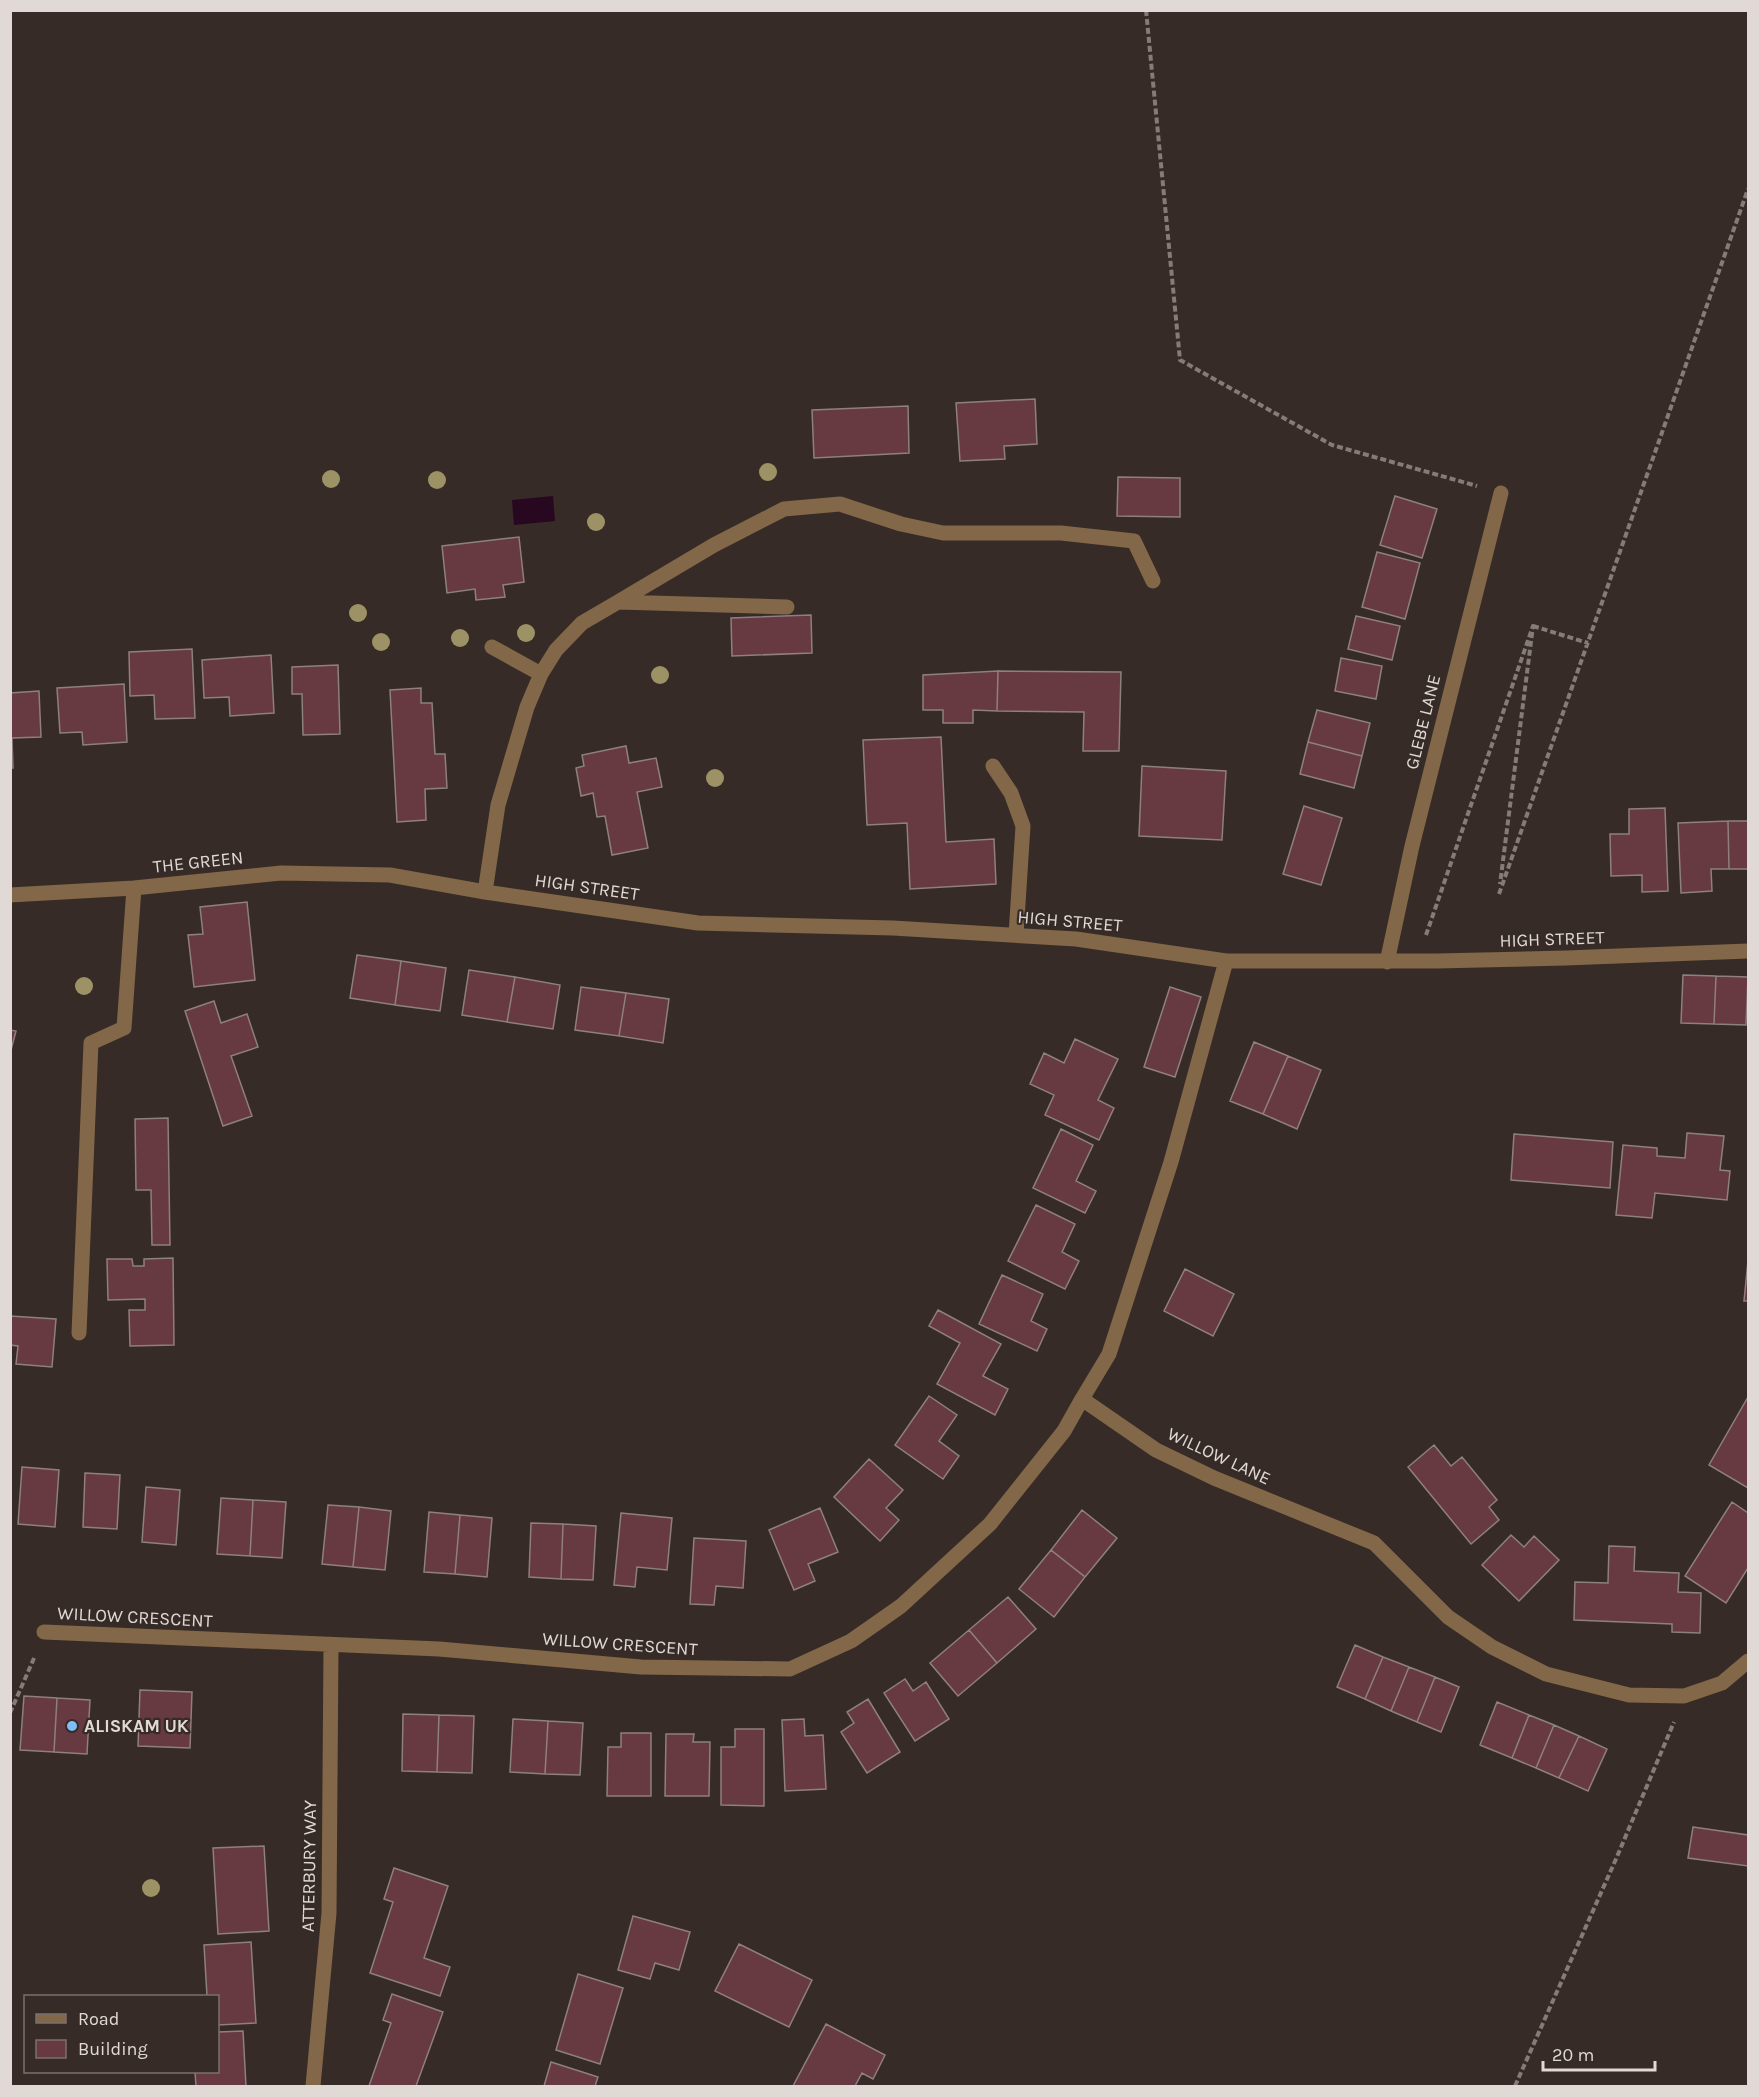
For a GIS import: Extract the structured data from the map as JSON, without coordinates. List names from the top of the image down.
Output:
{
  "streets": {
    "street": [
      "GLEBE LANE",
      "THE GREEN",
      "HIGH STREET",
      "WILLOW LANE",
      "WILLOW CRESCENT",
      "ATTERBURY WAY"
    ]
  },
  "crossings": [
    ["GLEBE LANE", "HIGH STREET"],
    ["THE GREEN", "HIGH STREET"],
    ["WILLOW LANE", "WILLOW CRESCENT"],
    ["WILLOW CRESCENT", "ATTERBURY WAY"]
  ],
  "places": ["ALISKAM UK"],
  "legend": ["Road", "Building"],
  "scale_bar": "20 m"
}
